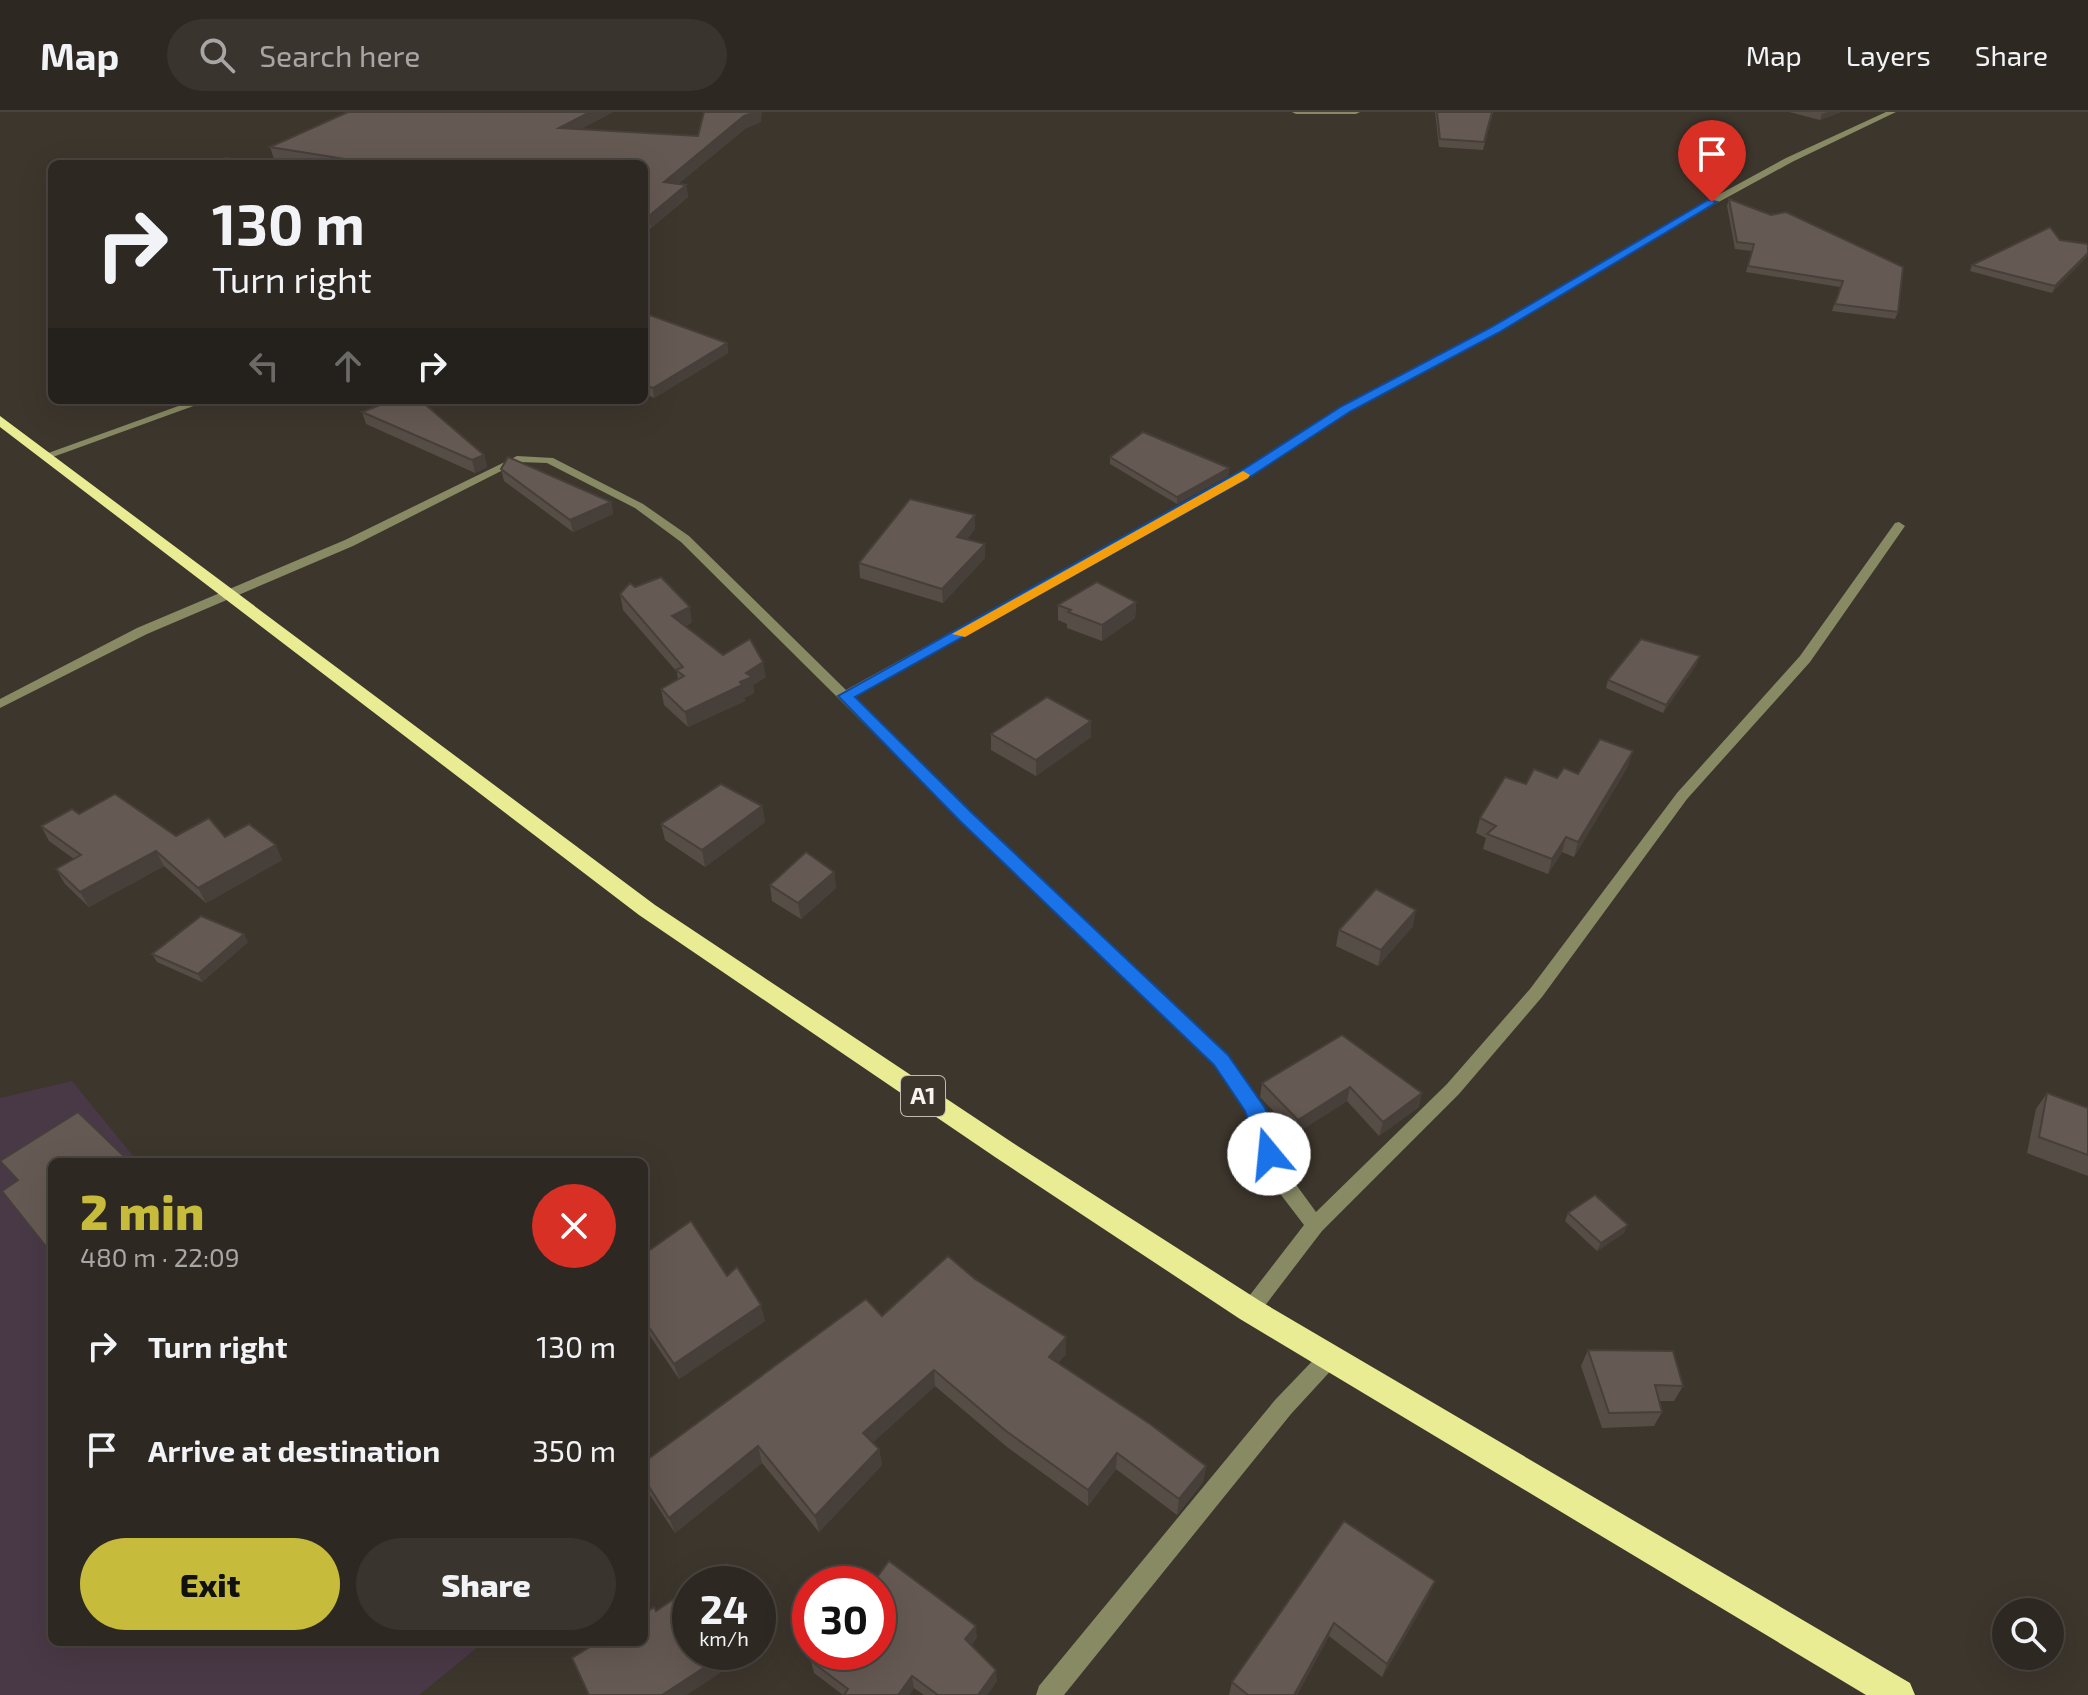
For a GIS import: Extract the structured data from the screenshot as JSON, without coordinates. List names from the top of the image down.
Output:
{
  "streets": {
    "highway": ["A1"]
  },
  "page": {
    "header": "Map",
    "search": "Search here",
    "nav": ["Map", "Layers", "Share"],
    "turn": ["130 m", "Turn right"],
    "heading": ["2 min", "480 m · 22:09"],
    "list": [
      {
        "name": "Turn right",
        "value": "130 m"
      },
      {
        "name": "Arrive at destination",
        "value": "350 m"
      }
    ],
    "buttons": ["Exit", "Share"],
    "speed": "24 km/h",
    "limit": "30"
  }
}
